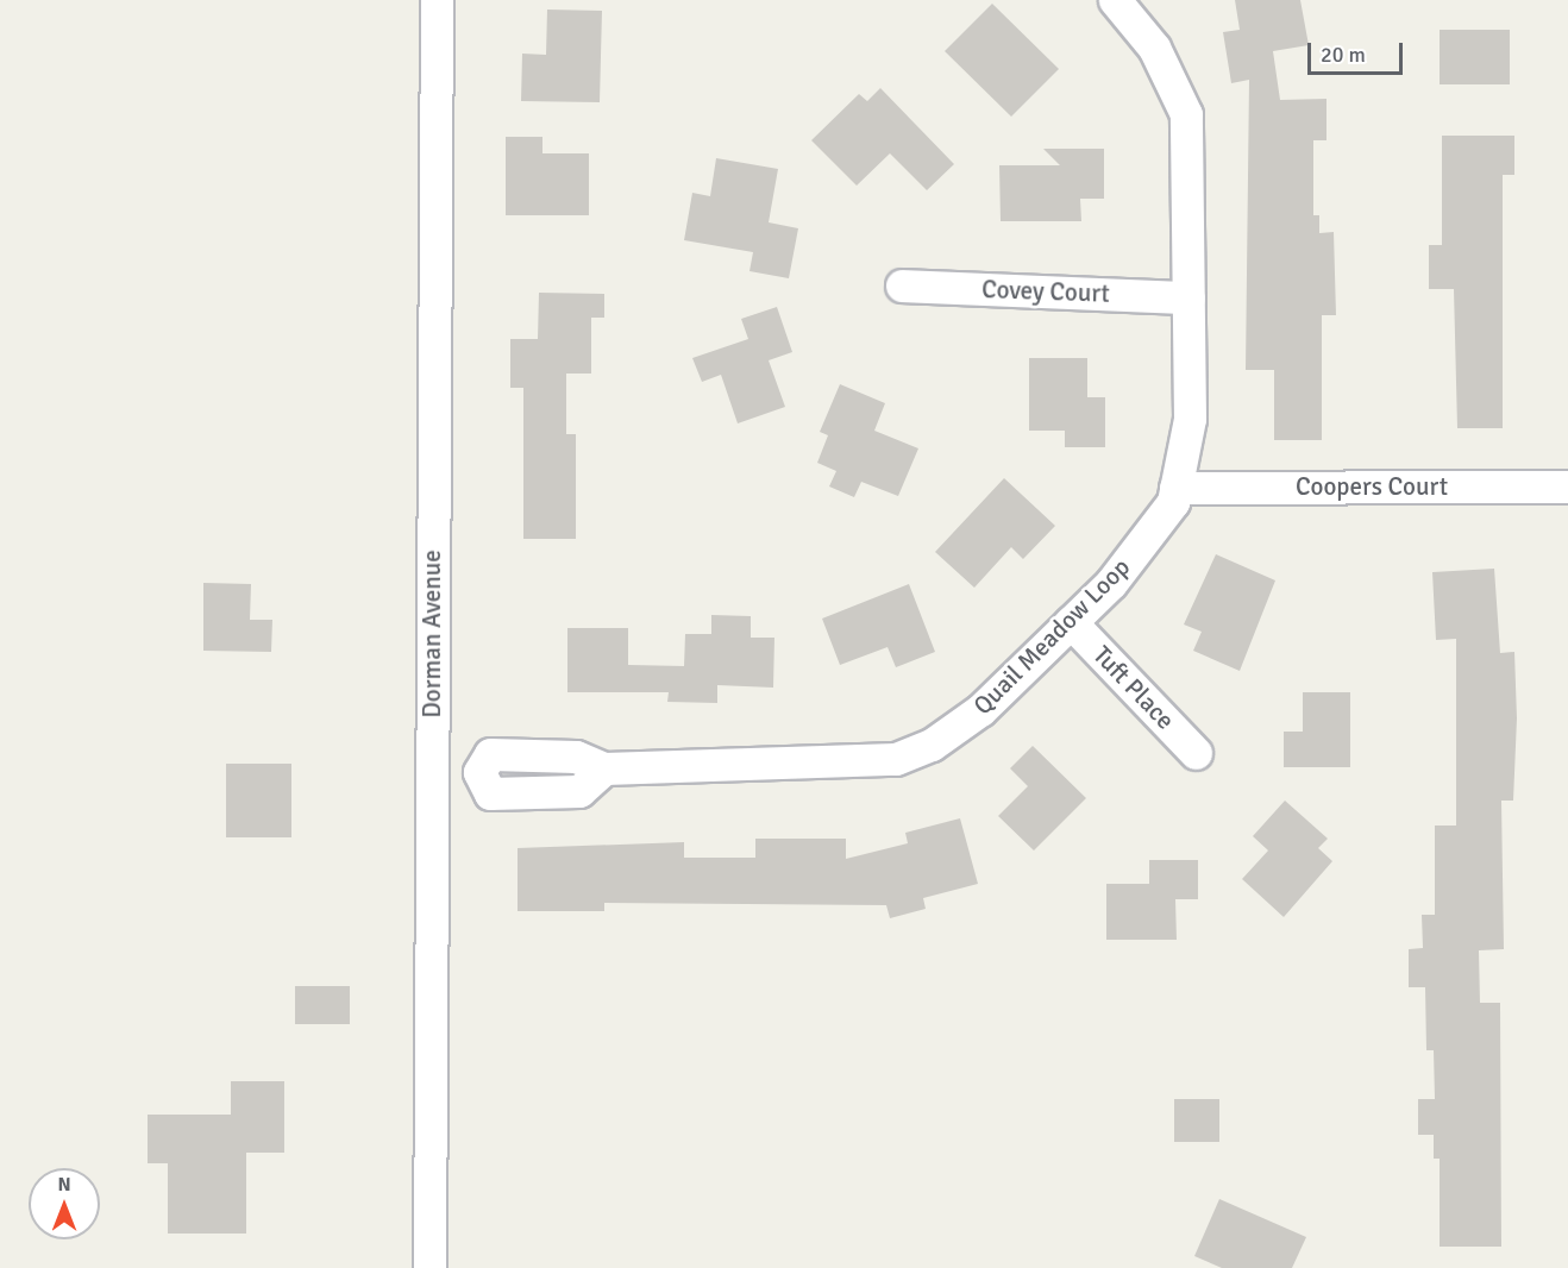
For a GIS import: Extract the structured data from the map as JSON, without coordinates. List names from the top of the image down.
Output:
{
  "streets": {
    "street": [
      "Covey Court",
      "Coopers Court",
      "Dorman Avenue",
      "Quail Meadow Loop",
      "Tuft Place"
    ]
  },
  "crossings": [
    ["Covey Court", "Quail Meadow Loop"],
    ["Coopers Court", "Quail Meadow Loop"],
    ["Dorman Avenue", "Quail Meadow Loop"],
    ["Quail Meadow Loop", "Tuft Place"]
  ],
  "scale_bar": "20 m",
  "north": "top"
}
